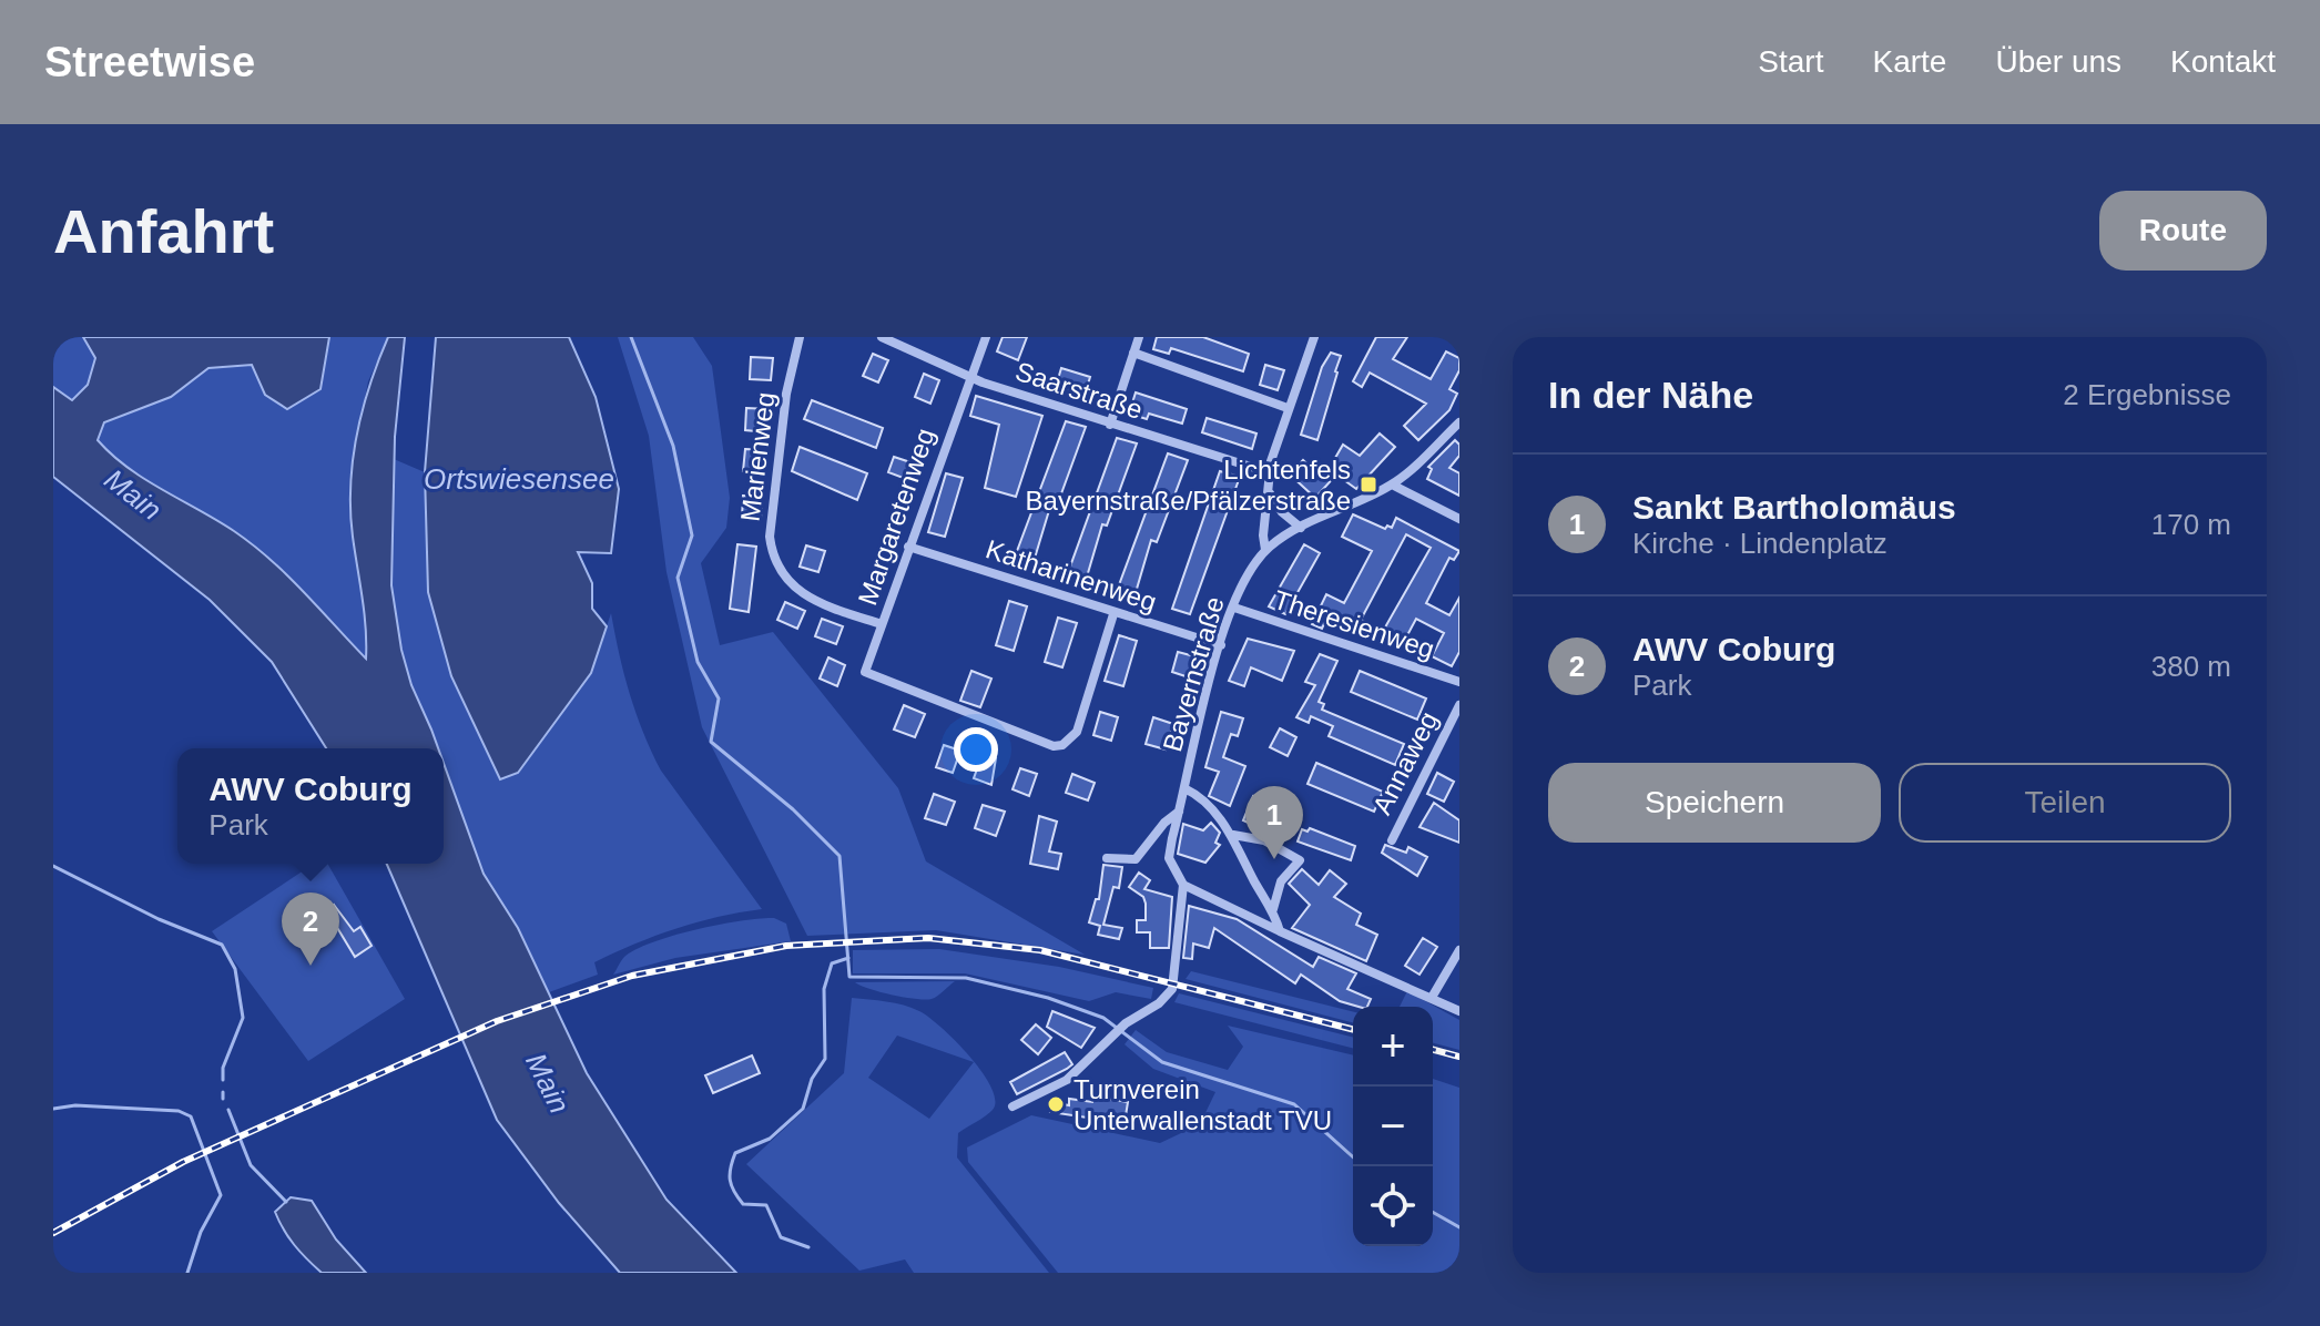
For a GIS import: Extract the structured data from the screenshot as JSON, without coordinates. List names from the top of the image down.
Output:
{
  "streets": {
    "street": [
      "Saarstraße",
      "Marienweg",
      "Margaretenweg",
      "Katharinenweg",
      "Theresienweg",
      "Bayernstraße",
      "Annaweg"
    ]
  },
  "crossings": [
    ["Saarstraße", "Margaretenweg"],
    ["Marienweg", "Margaretenweg"],
    ["Margaretenweg", "Katharinenweg"],
    ["Katharinenweg", "Bayernstraße"],
    ["Theresienweg", "Bayernstraße"]
  ],
  "water": ["Ortswiesensee", "Main"],
  "places": {
    "transit": ["Lichtenfels Bayernstraße/Pfälzerstraße"],
    "other": ["Turnverein Unterwallenstadt TVU"]
  },
  "page": {
    "header": "Streetwise",
    "nav": [
      "Start",
      "Karte",
      "Über uns",
      "Kontakt"
    ],
    "buttons": [
      "Route",
      ["Speichern", "Teilen"]
    ],
    "title": "Anfahrt",
    "heading": ["In der Nähe", "2 Ergebnisse"],
    "list": [
      {
        "mark": "1",
        "name": "Sankt Bartholomäus",
        "note": "Kirche · Lindenplatz",
        "value": "170 m"
      },
      {
        "mark": "2",
        "name": "AWV Coburg",
        "note": "Park",
        "value": "380 m"
      }
    ],
    "popup": ["AWV Coburg", "Park"],
    "pins": ["1", "2"],
    "map_buttons": ["+", "−"]
  }
}
